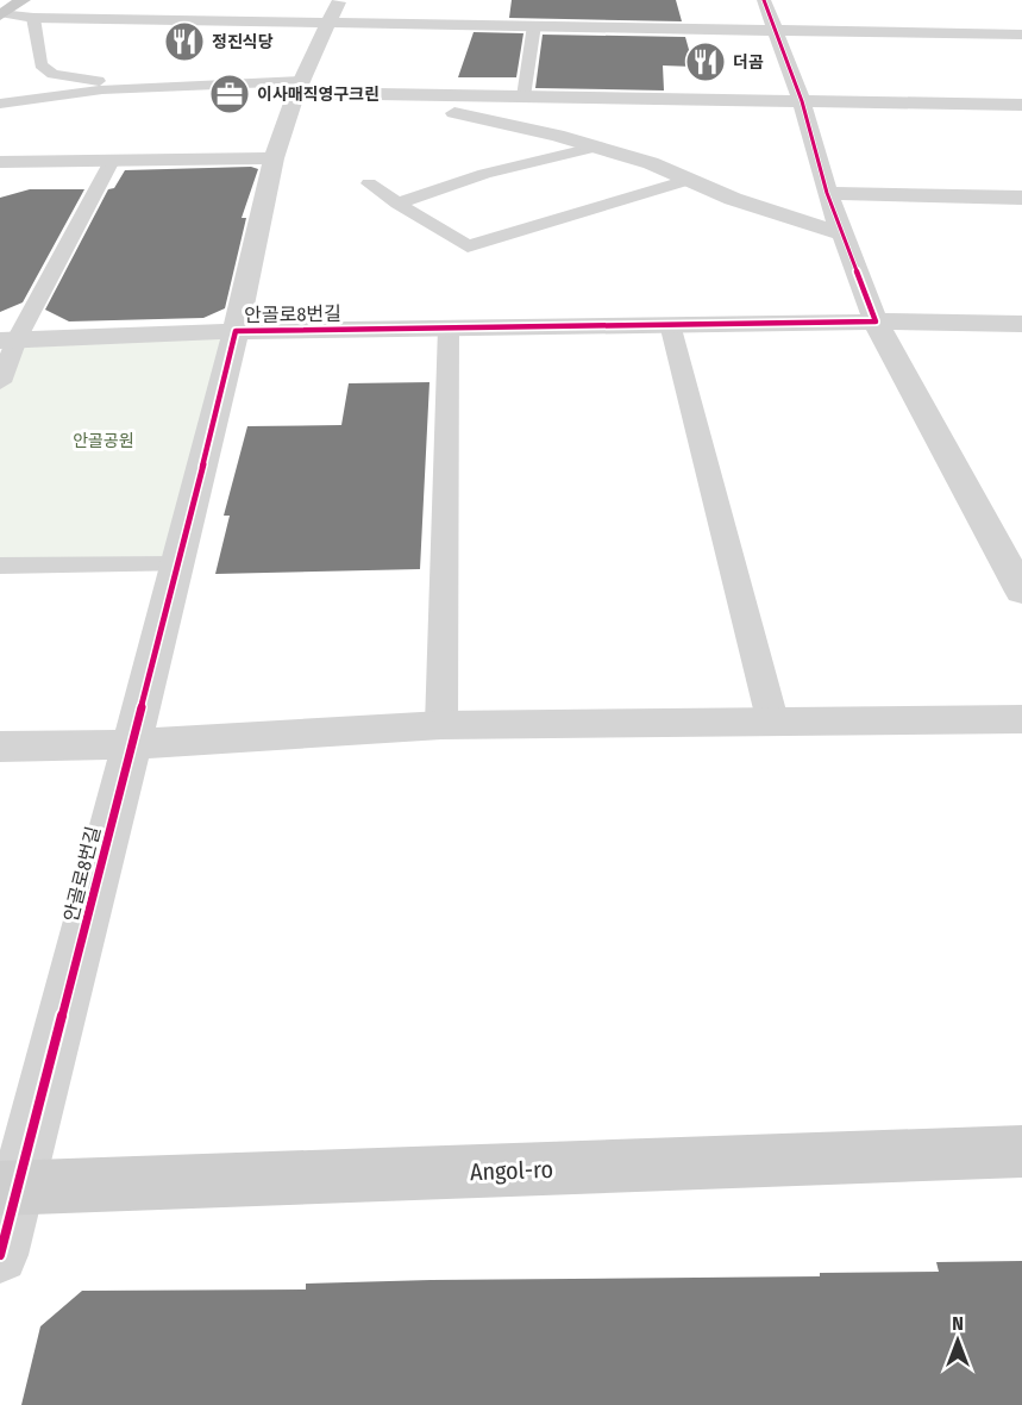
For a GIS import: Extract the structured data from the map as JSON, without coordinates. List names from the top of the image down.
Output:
{
  "streets": {
    "street": ["안골로8번길", "Angol-ro"]
  },
  "crossings": [
    ["안골로8번길", "Angol-ro"]
  ],
  "parks": ["안골공원"],
  "places": {
    "restaurant": ["정진식당", "더곰"],
    "office": ["이사매직영구크린"]
  },
  "north": "top"
}
